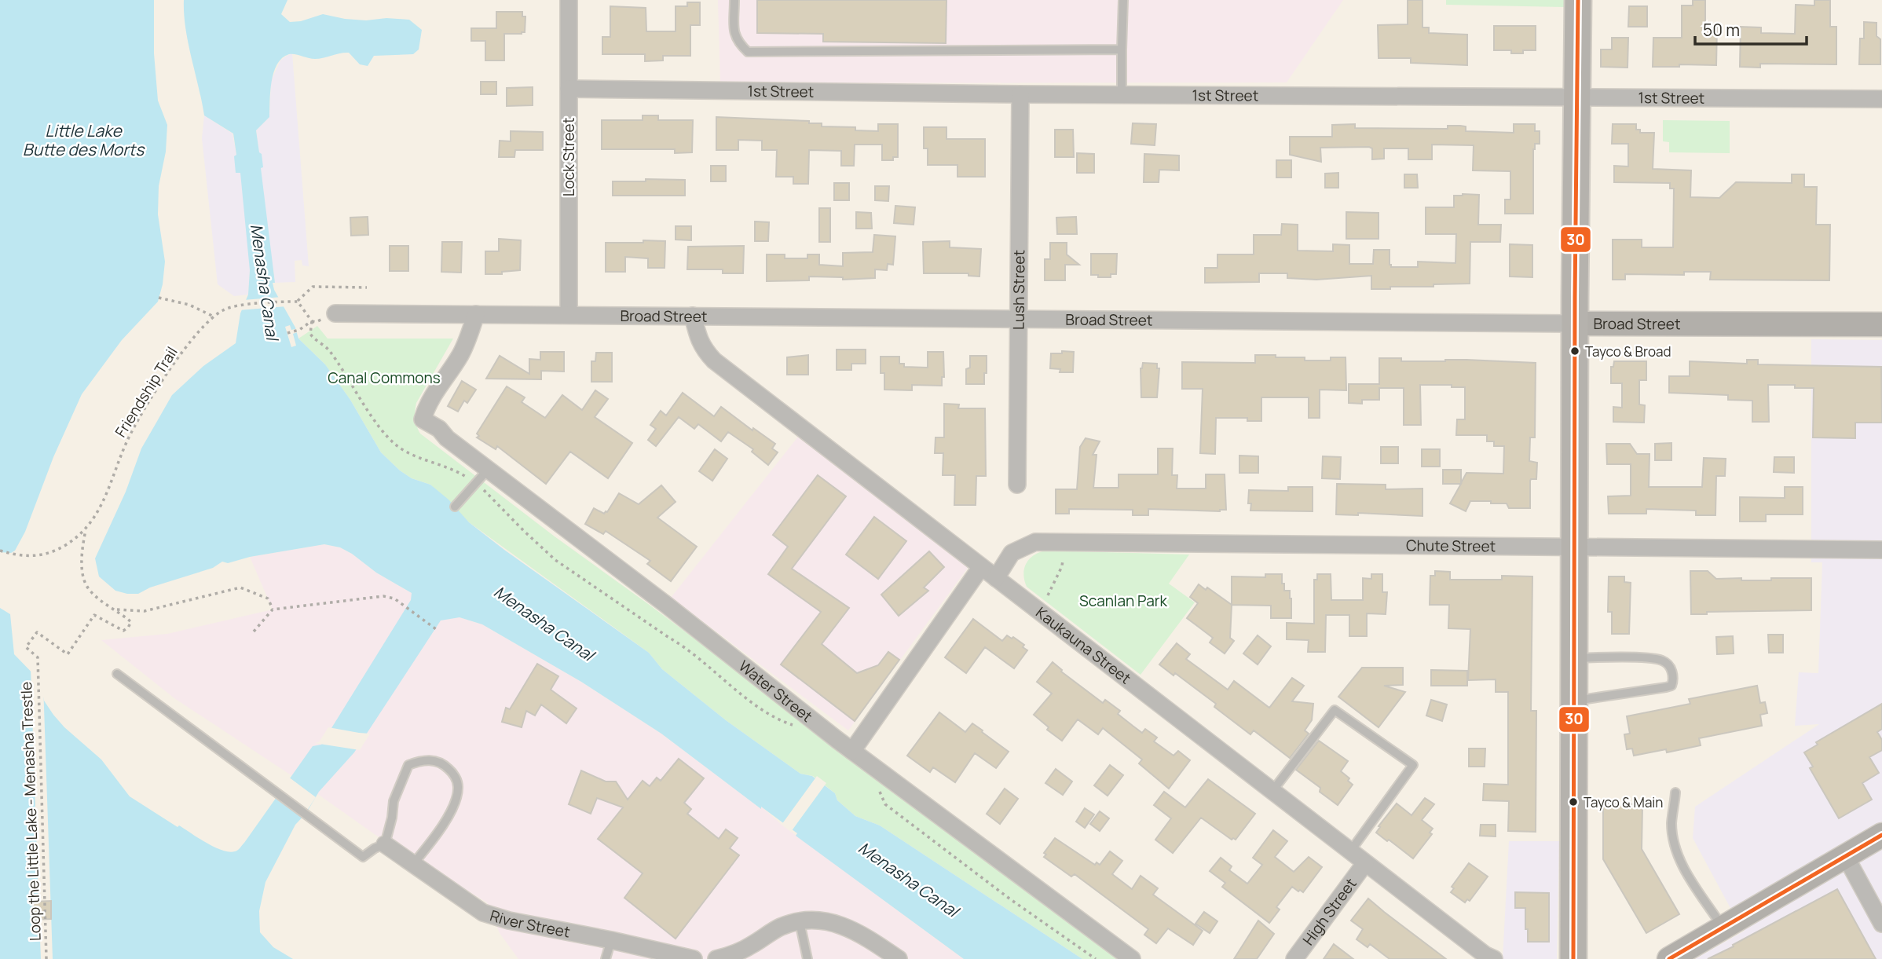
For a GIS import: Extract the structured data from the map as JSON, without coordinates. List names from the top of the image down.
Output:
{
  "streets": {
    "street": [
      "1st Street",
      "Lock Street",
      "Lush Street",
      "Broad Street",
      "Chute Street",
      "Kaukauna Street",
      "Water Street",
      "High Street",
      "River Street"
    ],
    "path": ["Friendship Trail", "Loop the Little Lake - Menasha Trestle"]
  },
  "crossings": [
    ["1st Street", "Lock Street"],
    ["1st Street", "Lush Street"],
    ["Lock Street", "Broad Street"],
    ["Lush Street", "Broad Street"],
    ["Broad Street", "Kaukauna Street"],
    ["Broad Street", "Water Street"],
    ["Chute Street", "Kaukauna Street"],
    ["Kaukauna Street", "High Street"]
  ],
  "water": ["Little Lake Butte des Morts", "Menasha Canal"],
  "parks": ["Canal Commons", "Scanlan Park"],
  "places": ["Tayco & Broad", "Tayco & Main"],
  "lines": ["transit line 30"],
  "scale_bar": "50 m"
}
